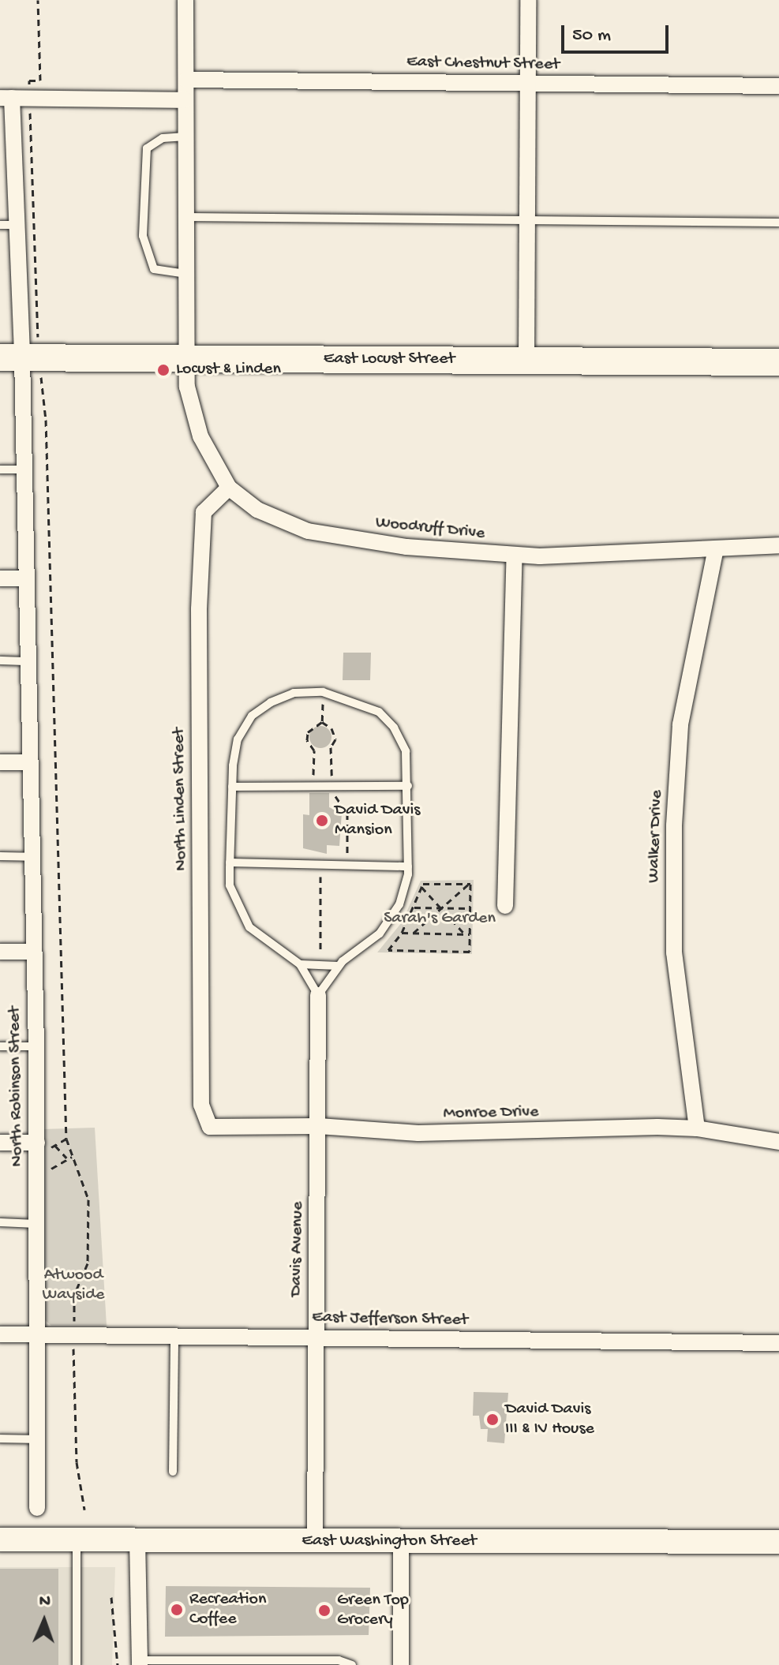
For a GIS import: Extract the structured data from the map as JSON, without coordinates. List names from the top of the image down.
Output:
{
  "streets": {
    "main road": ["East Locust Street", "East Washington Street"],
    "street": [
      "East Chestnut Street",
      "Woodruff Drive",
      "North Linden Street",
      "Walker Drive",
      "North Robinson Street",
      "Monroe Drive",
      "Davis Avenue",
      "East Jefferson Street"
    ]
  },
  "crossings": [
    ["East Locust Street", "Woodruff Drive"],
    ["East Locust Street", "North Robinson Street"],
    ["Woodruff Drive", "North Linden Street"],
    ["Woodruff Drive", "Walker Drive"],
    ["North Linden Street", "Monroe Drive"],
    ["Walker Drive", "Monroe Drive"],
    ["North Robinson Street", "East Jefferson Street"],
    ["Monroe Drive", "Davis Avenue"],
    ["Davis Avenue", "East Jefferson Street"],
    ["Davis Avenue", "East Washington Street"]
  ],
  "parks": ["Sarah's Garden", "Atwood Wayside"],
  "places": [
    "Locust & Linden",
    "David Davis Mansion",
    "David Davis III & IV House",
    "Recreation Coffee",
    "Green Top Grocery"
  ],
  "scale_bar": "50 m",
  "north": "top"
}
